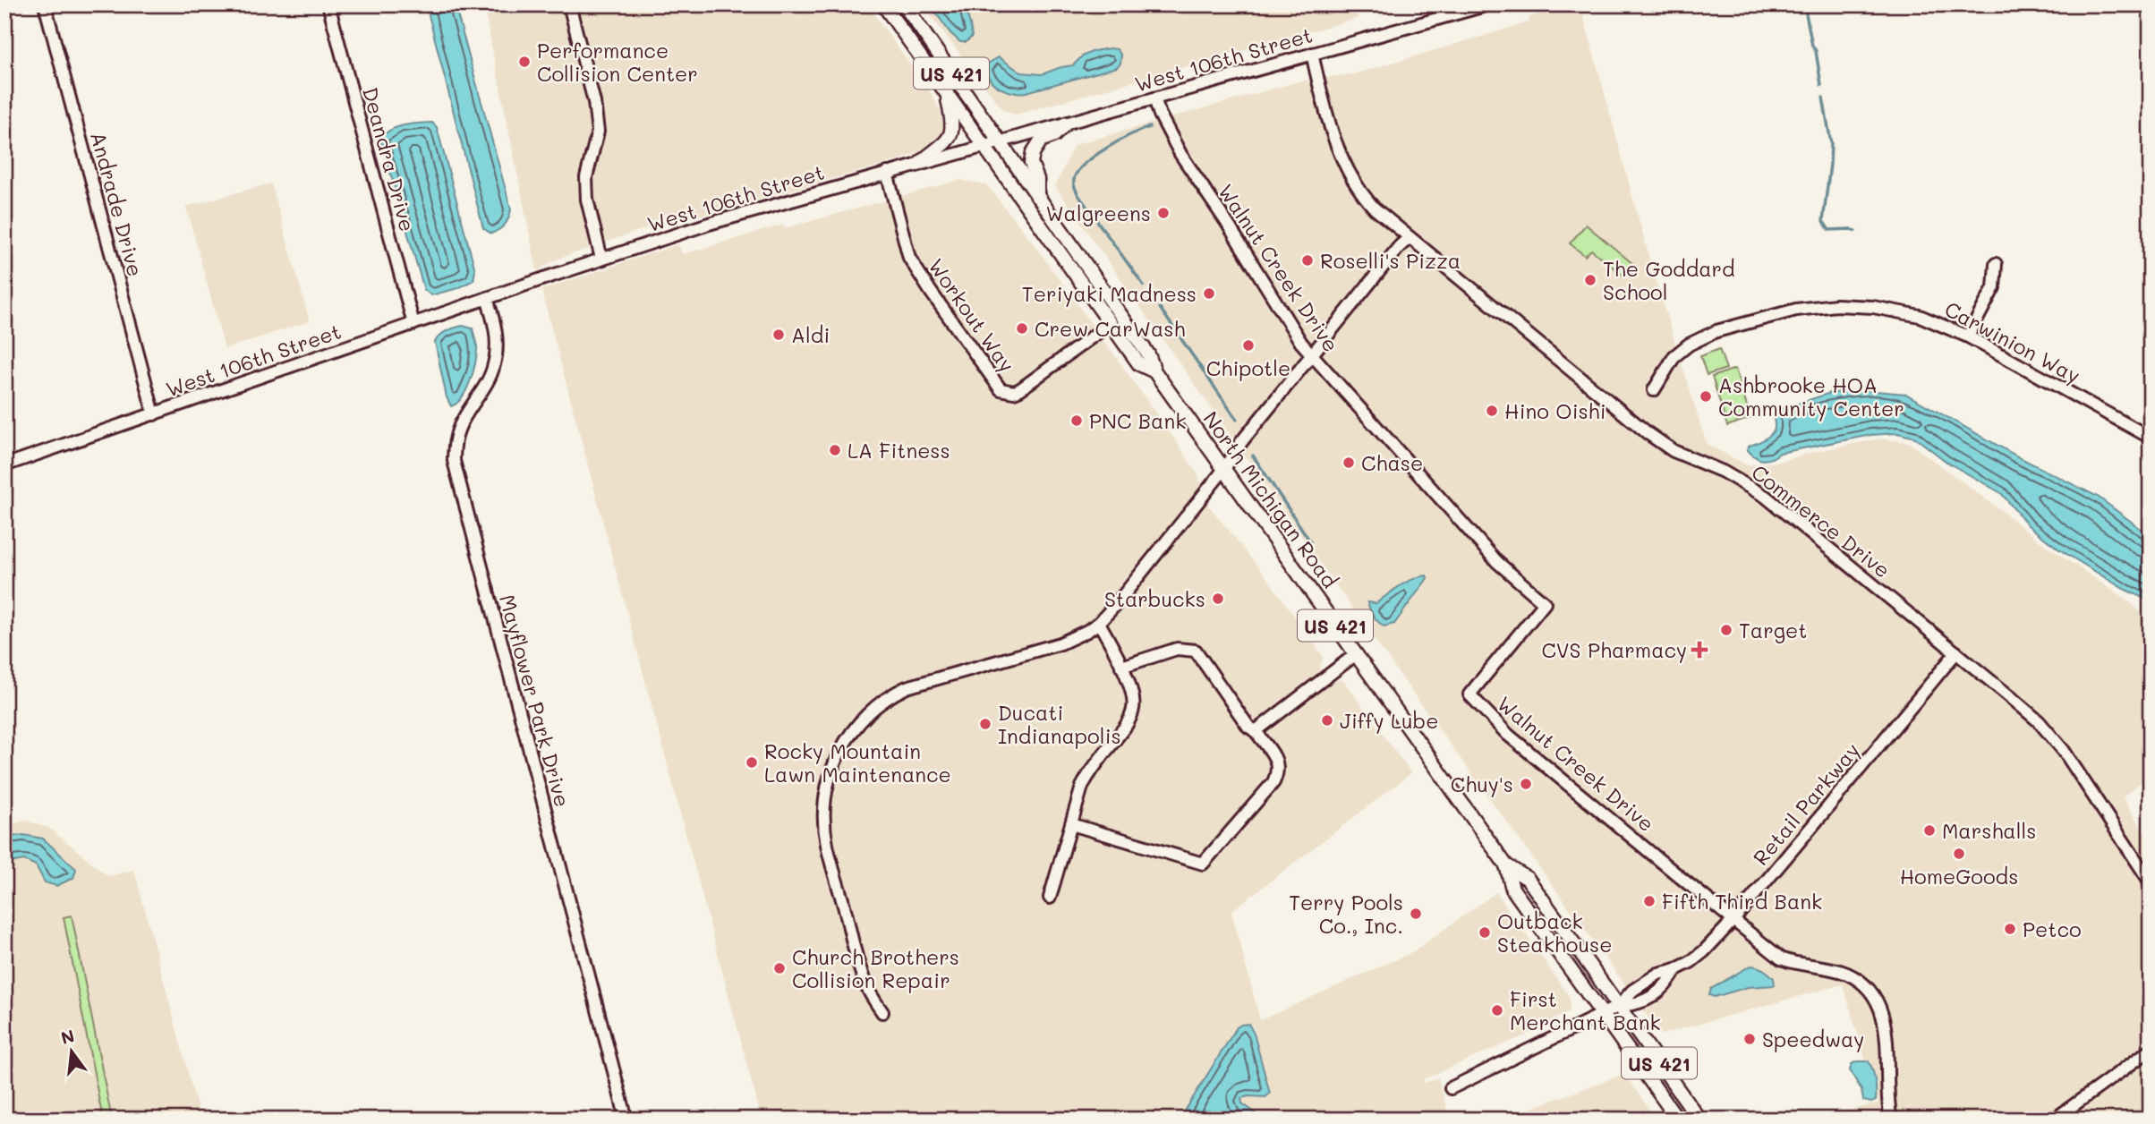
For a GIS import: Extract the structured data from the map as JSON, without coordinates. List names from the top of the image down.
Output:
{
  "streets": {
    "main road": ["US 421", "North Michigan Road"],
    "street": [
      "West 106th Street",
      "Deandra Drive",
      "Andrade Drive",
      "Walnut Creek Drive",
      "Workout Way",
      "Carwinion Way",
      "Commerce Drive",
      "Mayflower Park Drive",
      "Retail Parkway"
    ]
  },
  "crossings": [
    ["West 106th Street", "Deandra Drive"],
    ["West 106th Street", "Andrade Drive"],
    ["West 106th Street", "Walnut Creek Drive"],
    ["West 106th Street", "Workout Way"],
    ["West 106th Street", "North Michigan Road"],
    ["West 106th Street", "Commerce Drive"],
    ["West 106th Street", "Mayflower Park Drive"],
    ["Walnut Creek Drive", "Retail Parkway"],
    ["Workout Way", "North Michigan Road"],
    ["North Michigan Road", "Retail Parkway"],
    ["Commerce Drive", "Retail Parkway"]
  ],
  "places": {
    "other": [
      "Performance Collision Center",
      "Walgreens",
      "Roselli's Pizza",
      "The Goddard School",
      "Teriyaki Madness",
      "Crew CarWash",
      "Aldi",
      "Chipotle",
      "Ashbrooke HOA Community Center",
      "Hino Oishi",
      "PNC Bank",
      "LA Fitness",
      "Chase",
      "Starbucks",
      "Target",
      "Jiffy Lube",
      "Ducati Indianapolis",
      "Rocky Mountain Lawn Maintenance",
      "Chuy's",
      "Marshalls",
      "HomeGoods",
      "Fifth Third Bank",
      "Terry Pools Co., Inc.",
      "Petco",
      "Outback Steakhouse",
      "Church Brothers Collision Repair",
      "First Merchant Bank",
      "Speedway"
    ],
    "health": ["CVS Pharmacy"]
  },
  "north": "top"
}
